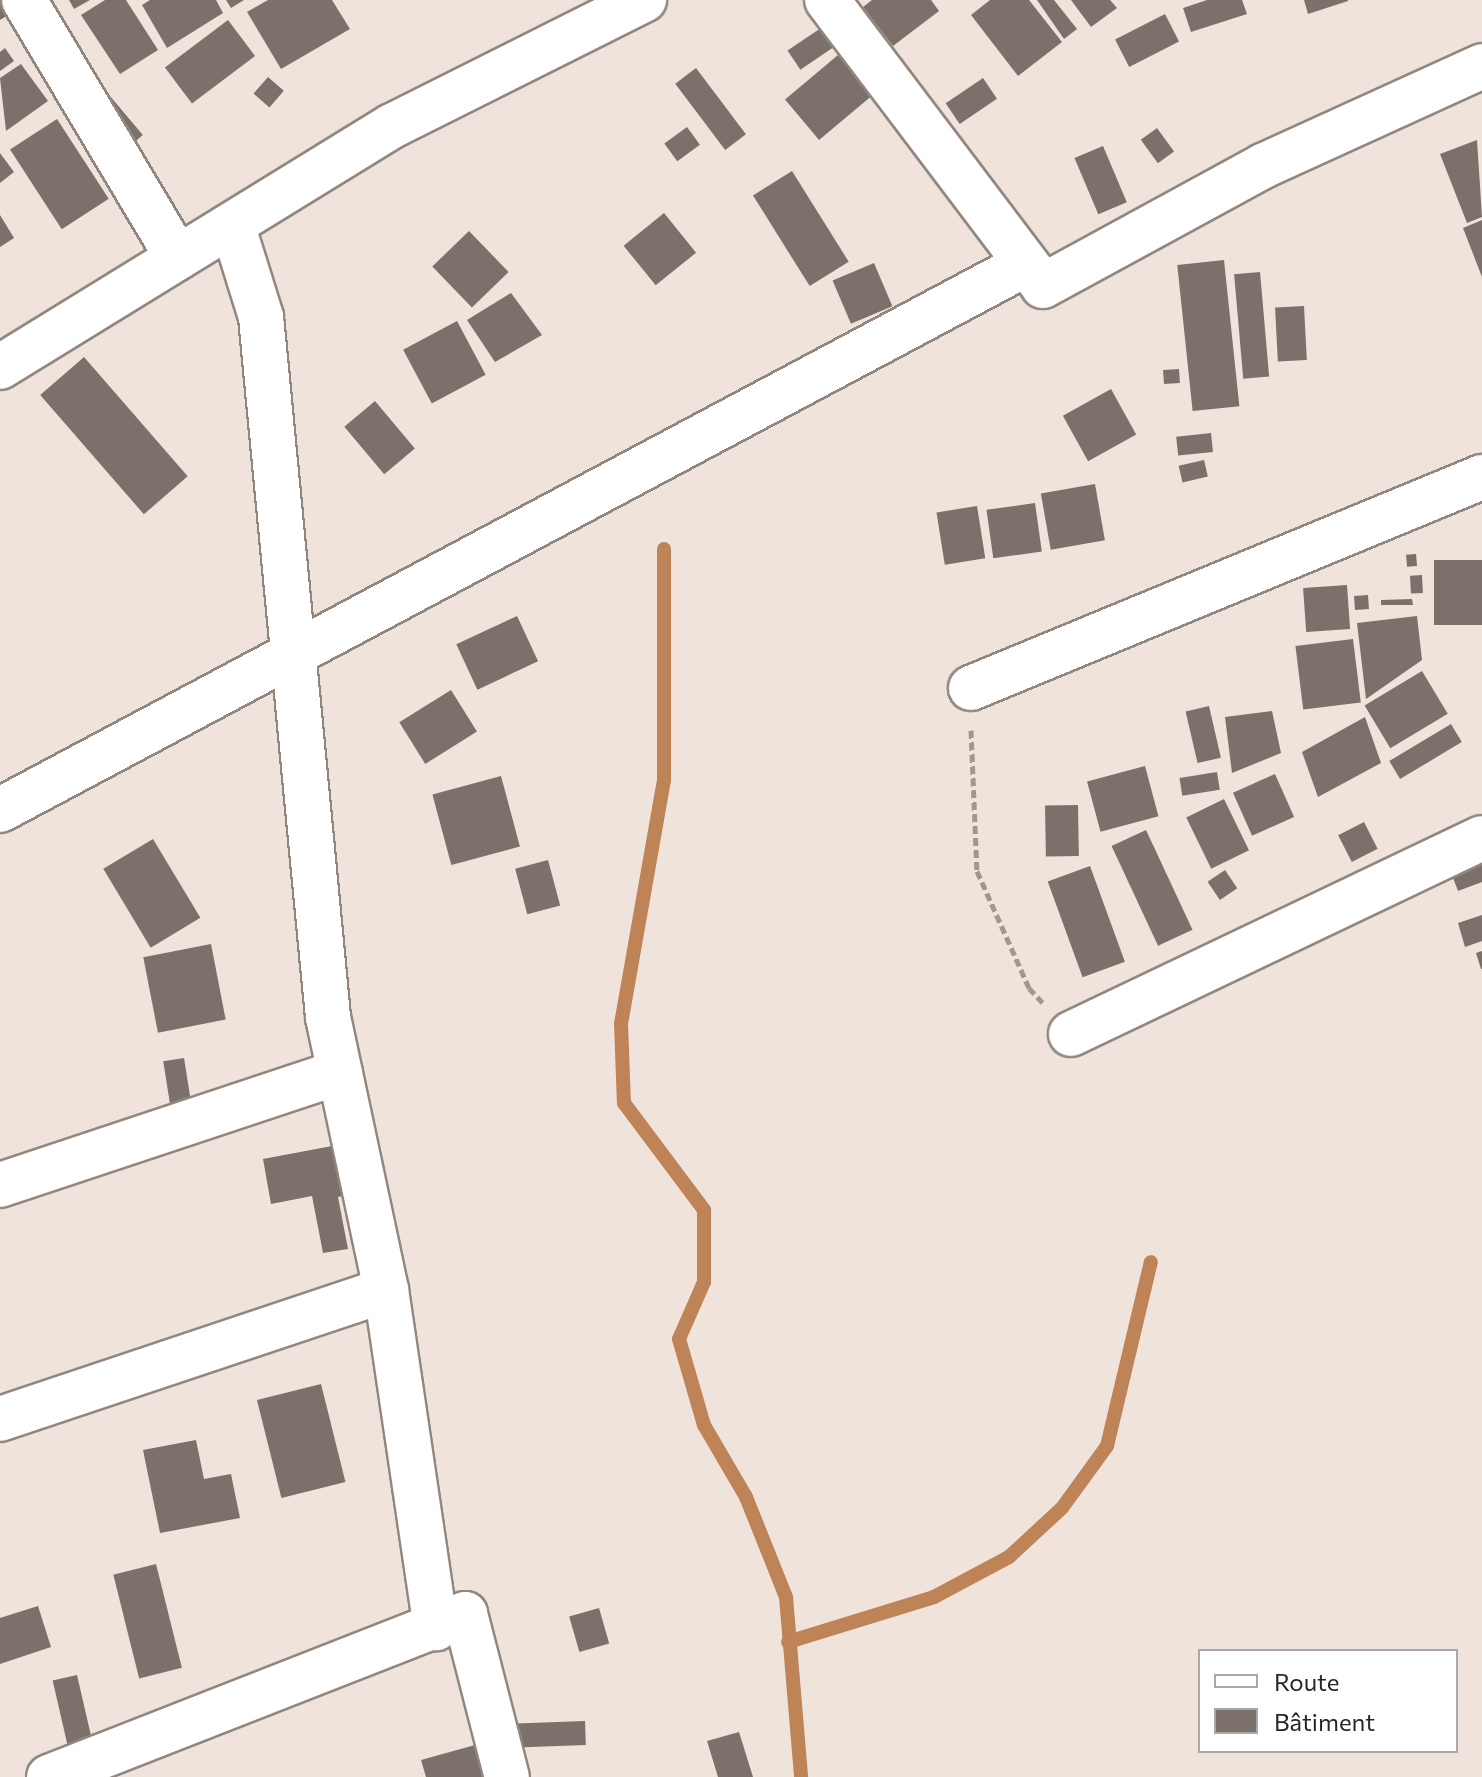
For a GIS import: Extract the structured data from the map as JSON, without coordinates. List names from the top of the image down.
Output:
{
  "legend": ["Route", "Bâtiment"]
}
